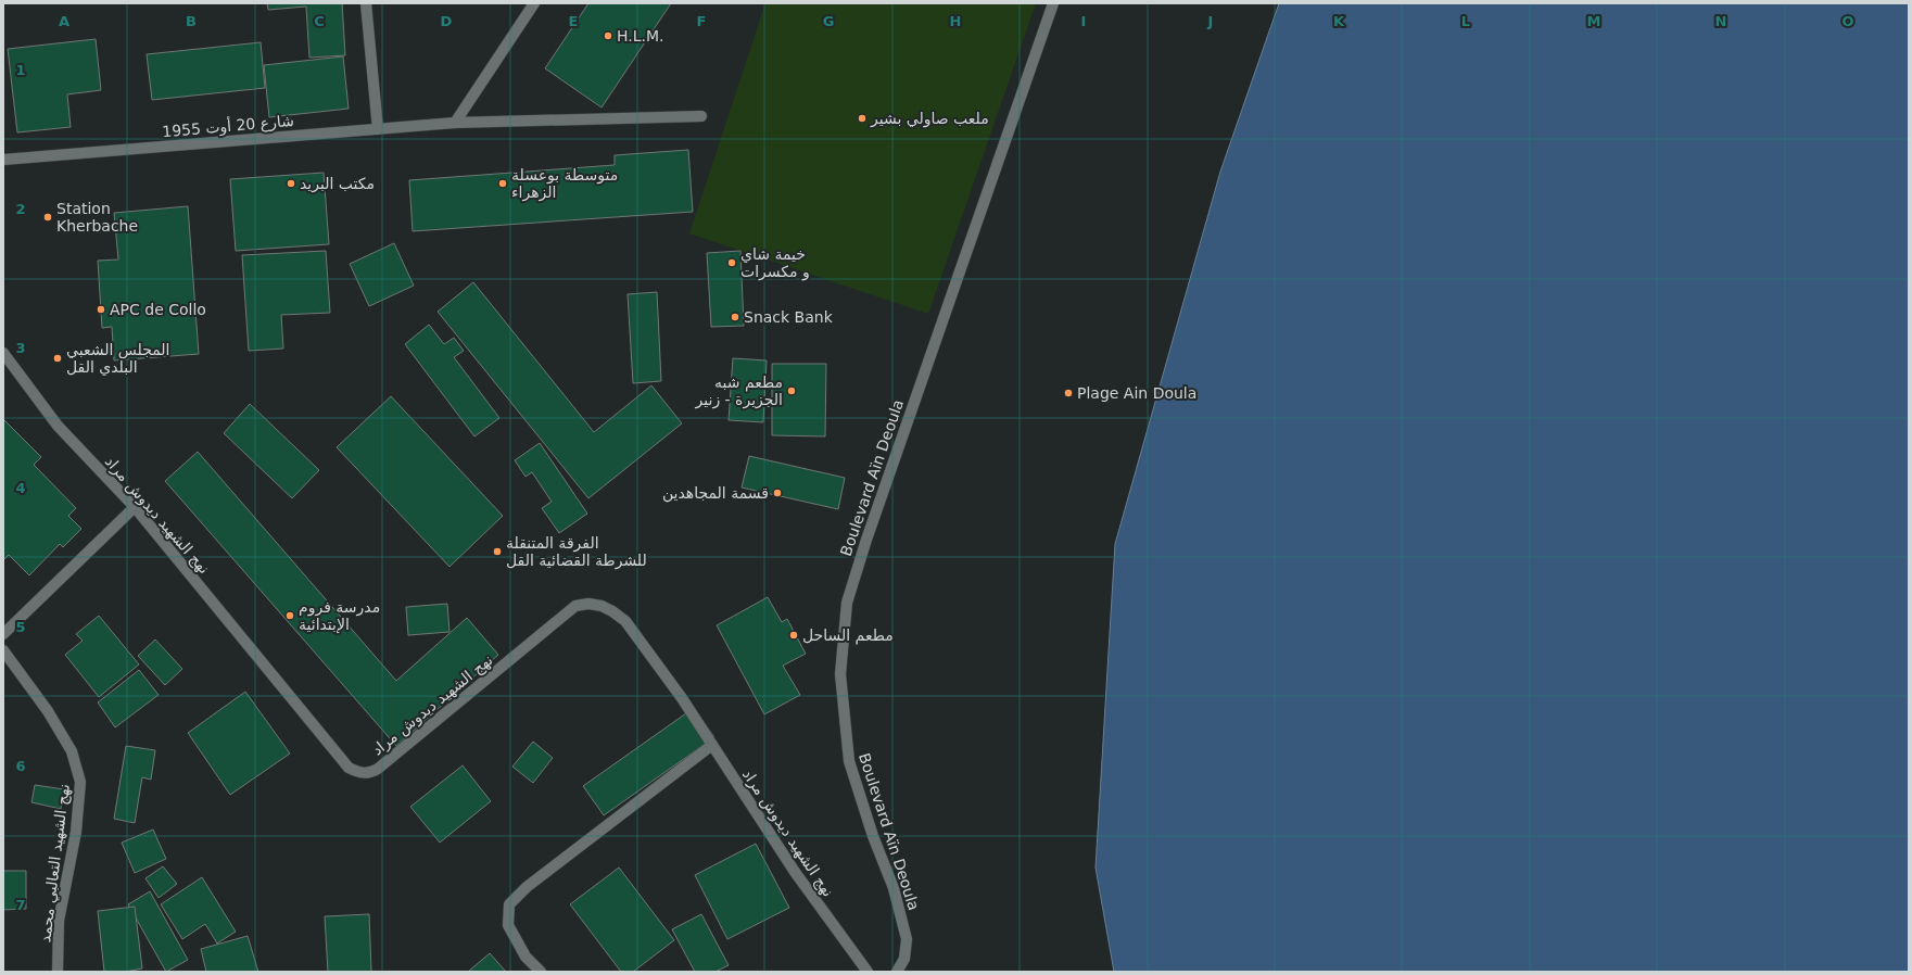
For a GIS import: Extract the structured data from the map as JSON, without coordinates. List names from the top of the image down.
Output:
{
  "streets": {
    "street": [
      "شارع 20 أوت 1955",
      "Boulevard Aïn Deoula",
      "نهج الشهيد ديدوش مراد",
      "نهج الشهيد التعالبي محمد"
    ]
  },
  "places": [
    "H.L.M.",
    "ملعب صاولي بشير",
    "مكتب البريد",
    "متوسطة بوعسلة الزهراء",
    "Station Kherbache",
    "خيمة شاي و مكسرات",
    "APC de Collo",
    "Snack Bank",
    "المجلس الشعبي البلدي القل",
    "مطعم شبه الجزيرة - زنير",
    "Plage Ain Doula",
    "قسمة المجاهدين",
    "الفرقة المتنقلة للشرطة القضائية القل",
    "مدرسة فروم الإبتدائية",
    "مطعم الساحل"
  ],
  "grid": {
    "columns": [
      "A",
      "B",
      "C",
      "D",
      "E",
      "F",
      "G",
      "H",
      "I",
      "J",
      "K",
      "L",
      "M",
      "N",
      "O"
    ],
    "rows": [
      "1",
      "2",
      "3",
      "4",
      "5",
      "6",
      "7"
    ]
  }
}
